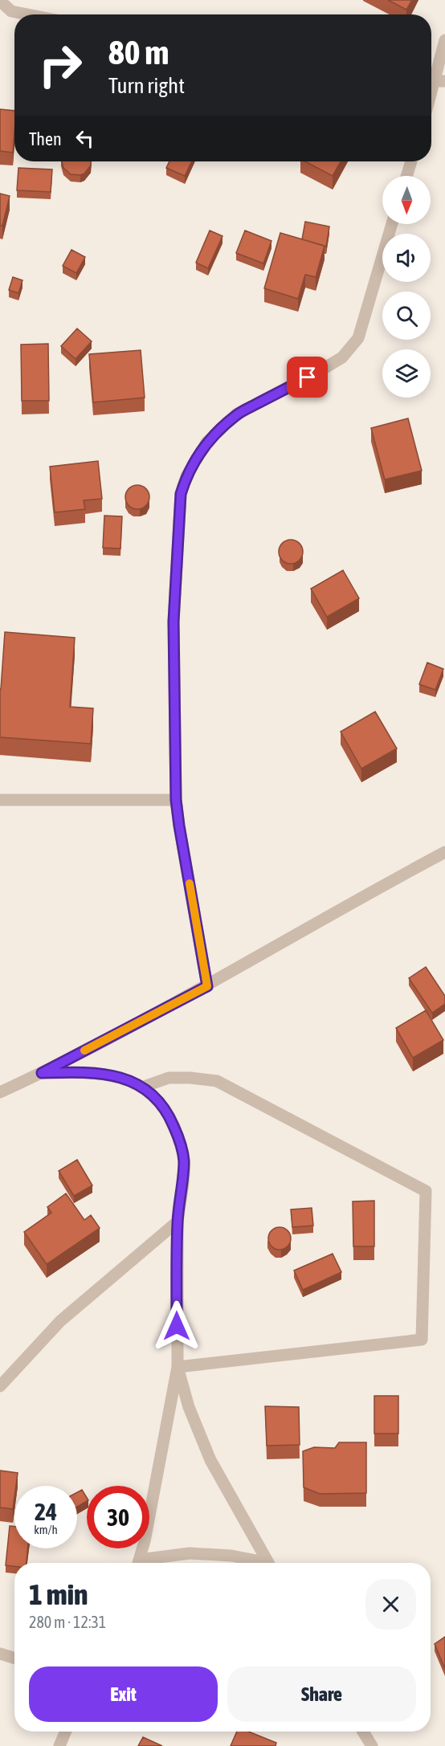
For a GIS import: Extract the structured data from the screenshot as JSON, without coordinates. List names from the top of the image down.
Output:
{
  "north": "bottom",
  "page": {
    "turn": ["80 m", "Turn right"],
    "then": "Then",
    "speed": "24 km/h",
    "limit": "30",
    "heading": ["1 min", "280 m · 12:31"],
    "buttons": ["Exit", "Share"]
  }
}
